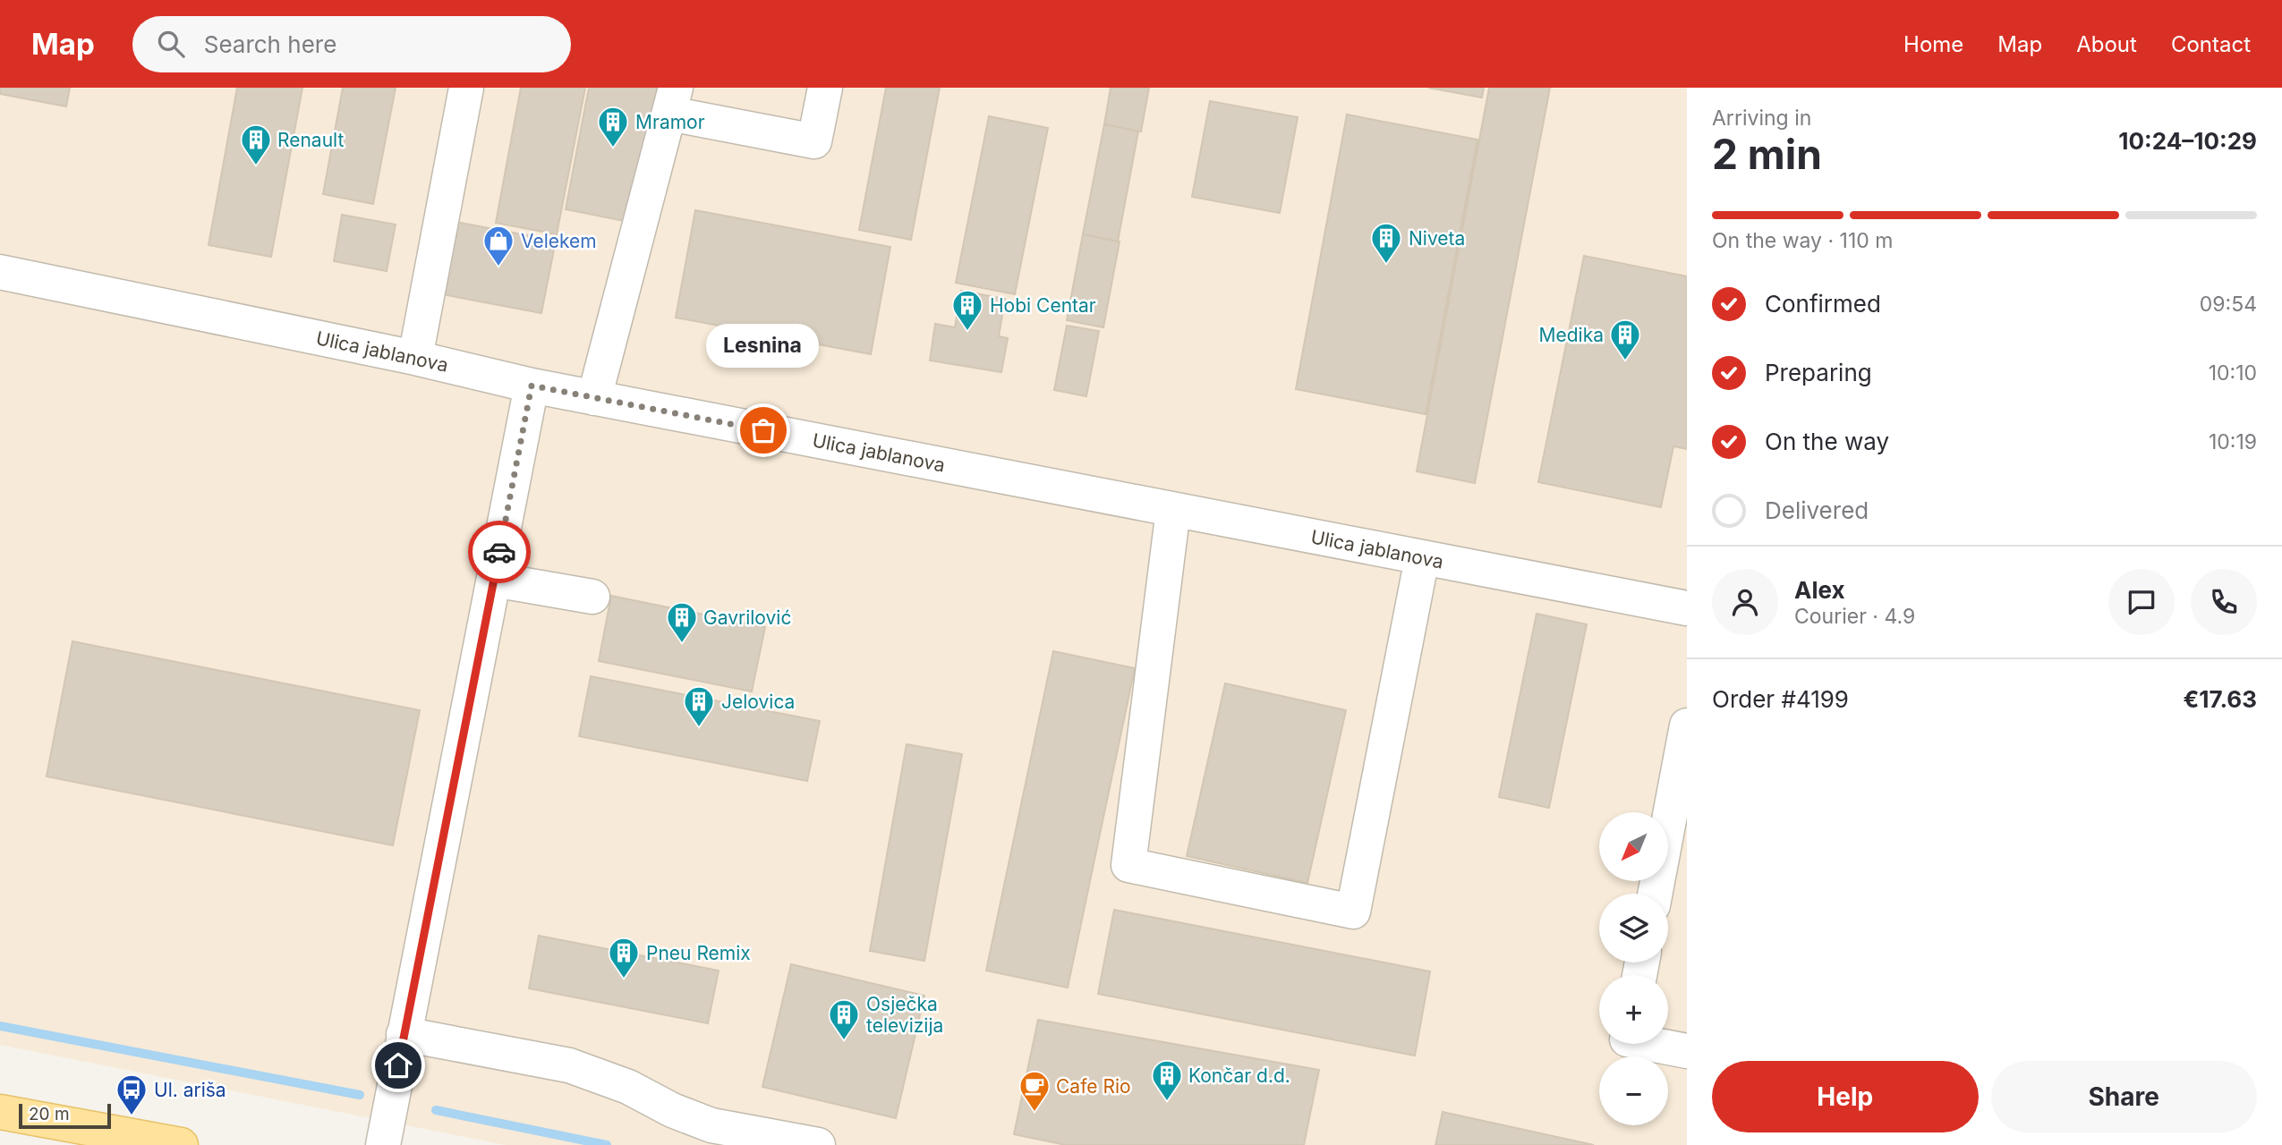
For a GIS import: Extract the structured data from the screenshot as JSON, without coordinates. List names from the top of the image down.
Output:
{
  "streets": {
    "street": ["Ulica jablanova"]
  },
  "places": {
    "building": [
      "Mramor",
      "Renault",
      "Niveta",
      "Hobi Centar",
      "Medika",
      "Gavrilović",
      "Jelovica",
      "Pneu Remix",
      "Osječka televizija",
      "Končar d.d."
    ],
    "shop": ["Velekem"],
    "other": ["Lesnina"],
    "cafe": ["Cafe Rio"],
    "bus stop": ["Ul. ariša"]
  },
  "scale_bar": "20 m",
  "north": "bottom left",
  "page": {
    "header": "Map",
    "search": "Search here",
    "nav": [
      "Home",
      "Map",
      "About",
      "Contact"
    ],
    "heading": ["2 min", "Arriving in", "10:24–10:29"],
    "panel": [
      "Alex",
      "Courier · 4.9",
      "Order #4199",
      "€17.63"
    ],
    "bar": "On the way · 110 m",
    "list": [
      ["Confirmed", "09:54"],
      ["Preparing", "10:10"],
      ["On the way", "10:19"],
      "Delivered"
    ],
    "bubble": "Lesnina",
    "map_buttons": ["+", "−"],
    "buttons": ["Help", "Share"],
    "scale": "20 m"
  }
}
